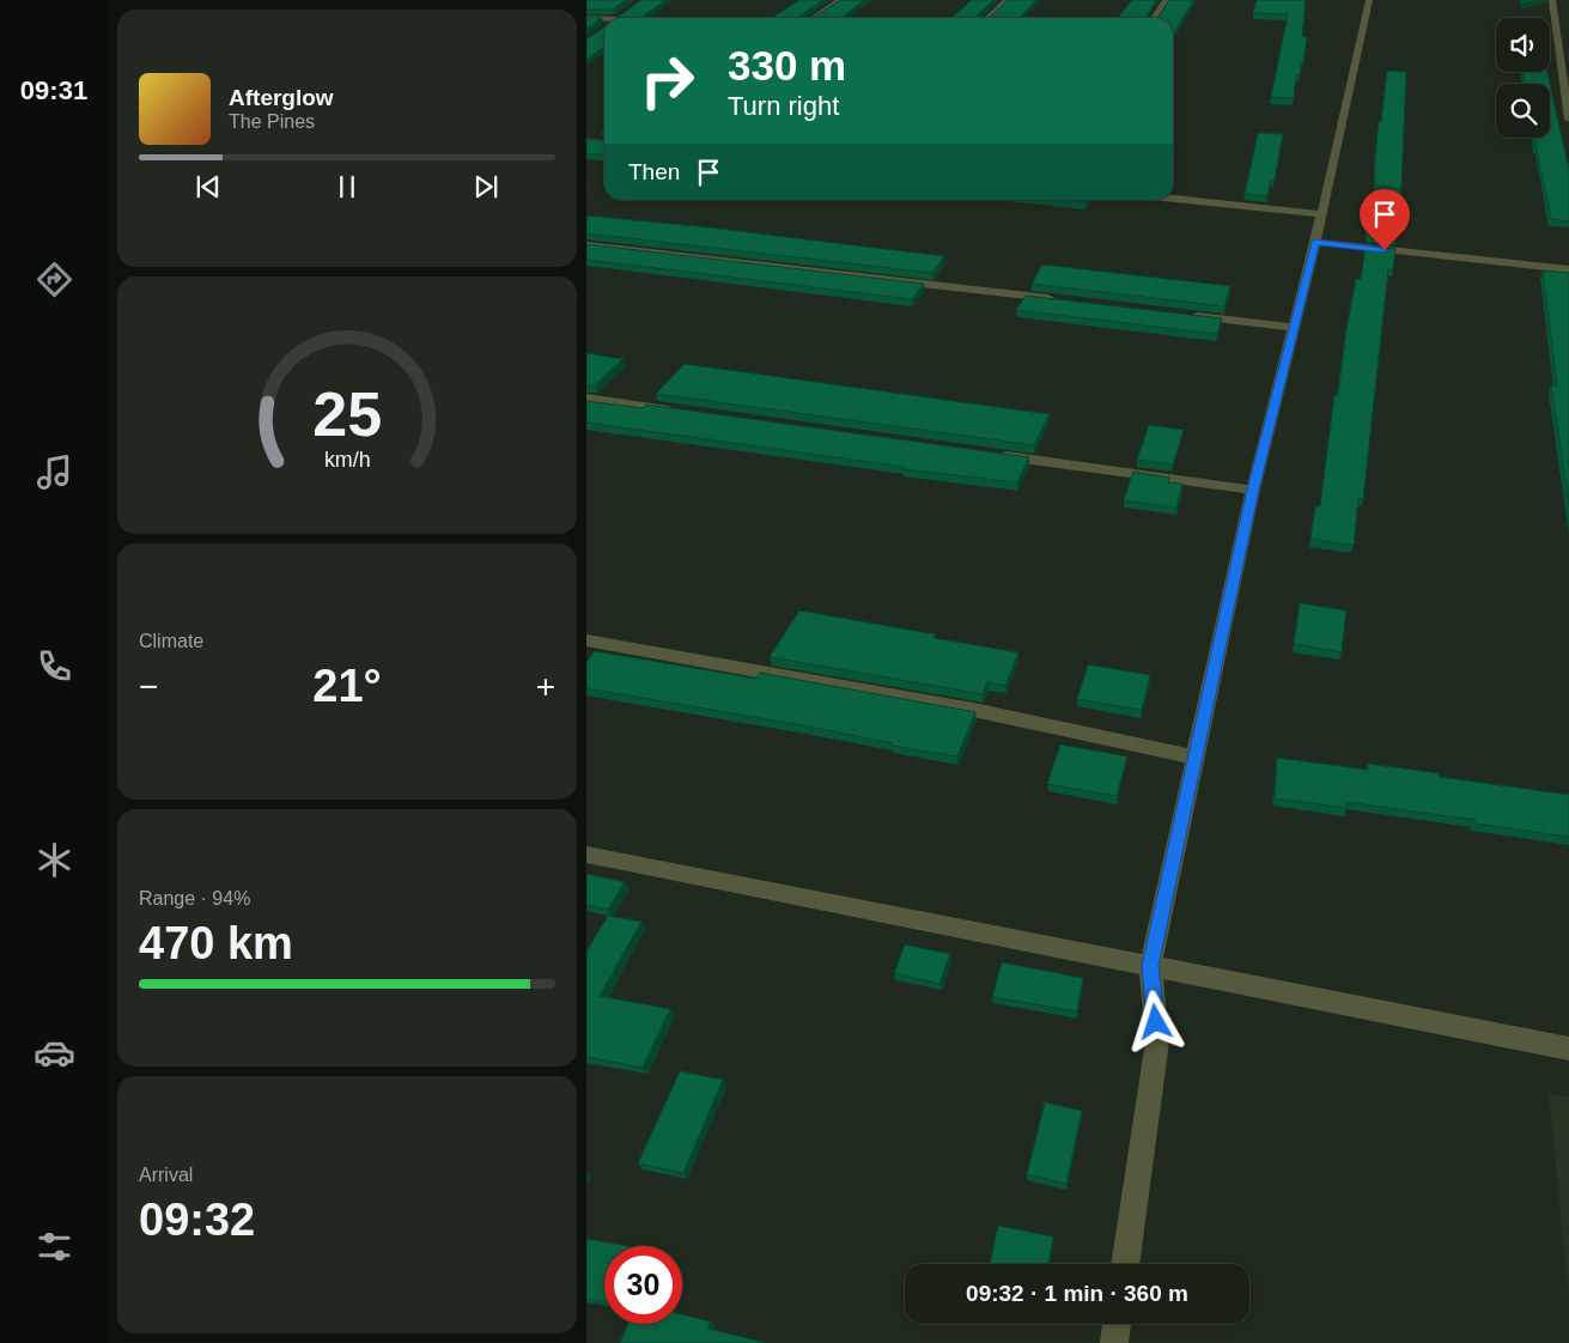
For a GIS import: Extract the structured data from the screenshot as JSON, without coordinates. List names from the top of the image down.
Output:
{
  "page": {
    "tabs": "09:31",
    "turn": ["330 m", "Turn right"],
    "song": ["Afterglow", "The Pines"],
    "then": "Then",
    "tile": [
      "Climate",
      ["Range · 94%", "470 km"],
      ["Arrival", "09:32"]
    ],
    "heat": ["−", "21°", "+"],
    "limit": "30",
    "trip": "09:32 · 1 min · 360 m",
    "gauge": ["25", "km/h"]
  }
}
